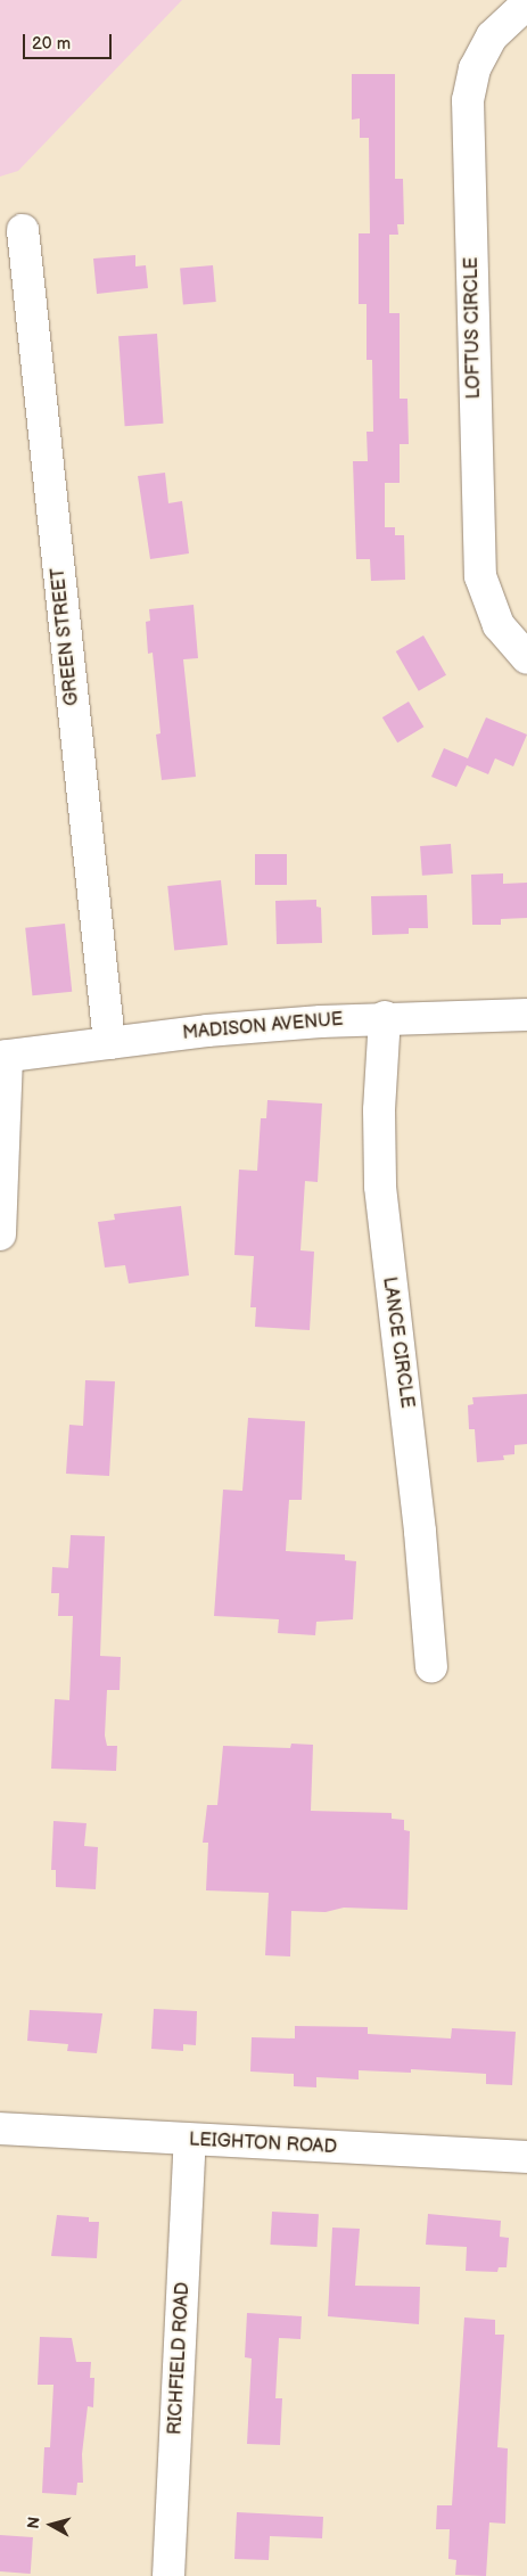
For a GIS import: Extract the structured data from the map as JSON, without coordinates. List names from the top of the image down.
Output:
{
  "streets": {
    "street": [
      "LOFTUS CIRCLE",
      "GREEN STREET",
      "MADISON AVENUE",
      "LANCE CIRCLE",
      "LEIGHTON ROAD",
      "RICHFIELD ROAD"
    ]
  },
  "crossings": [
    ["GREEN STREET", "MADISON AVENUE"],
    ["MADISON AVENUE", "LANCE CIRCLE"],
    ["LEIGHTON ROAD", "RICHFIELD ROAD"]
  ],
  "scale_bar": "20 m",
  "north": "left"
}
